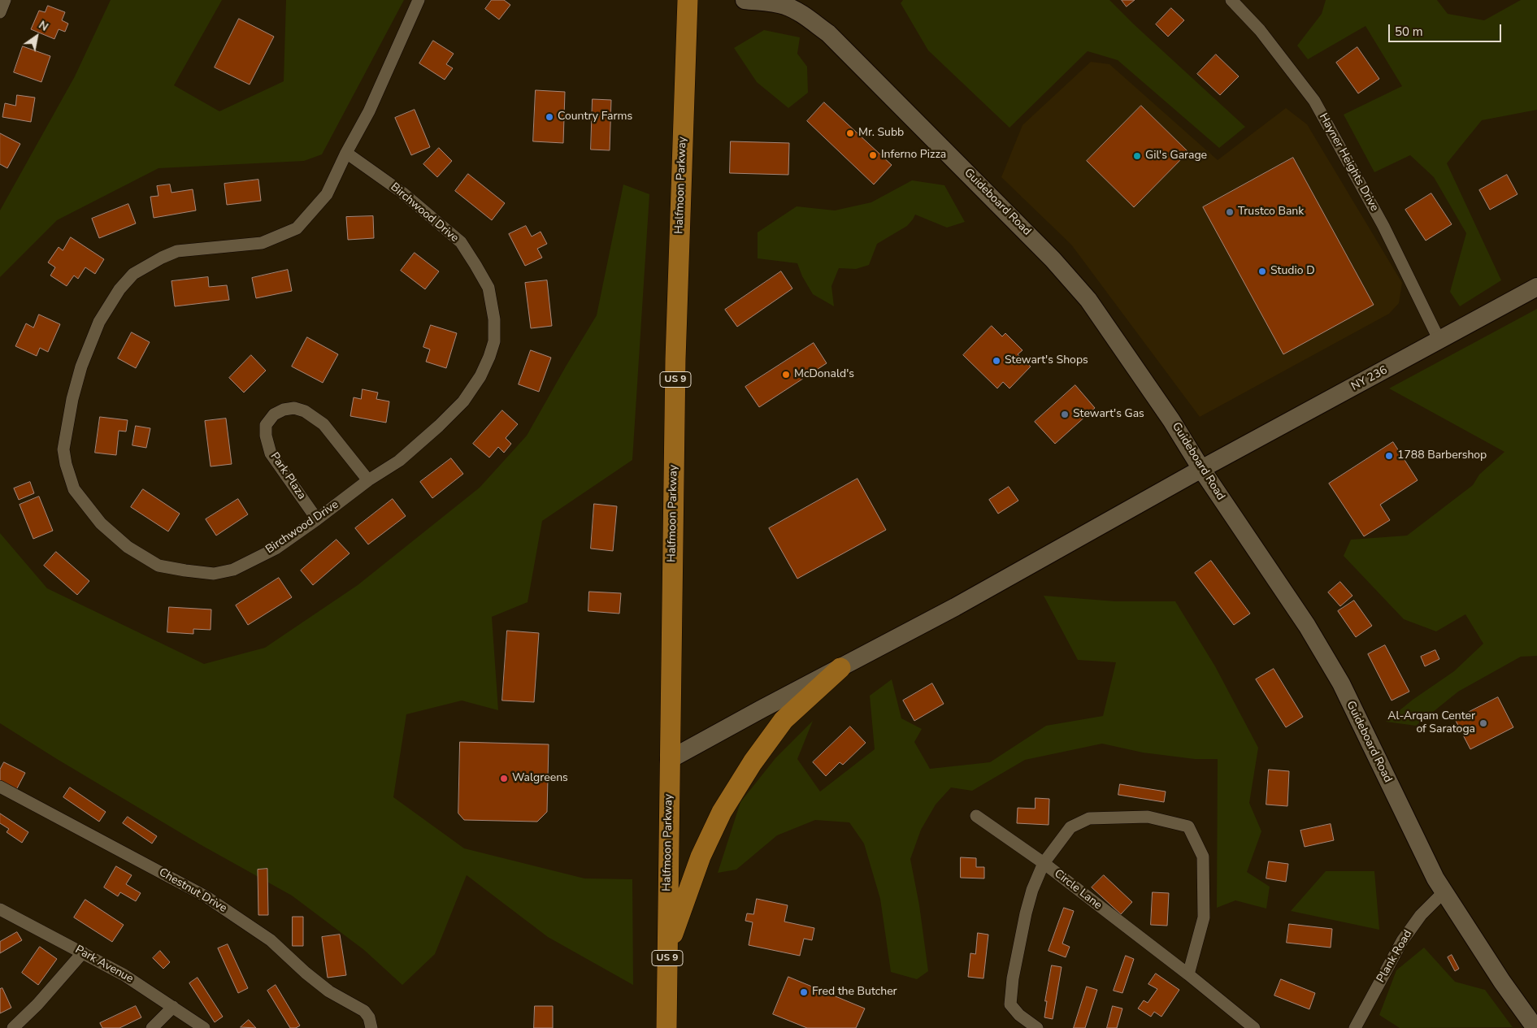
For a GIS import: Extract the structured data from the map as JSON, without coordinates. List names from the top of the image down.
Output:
{
  "streets": {
    "main road": ["Halfmoon Parkway", "US 9"],
    "street": [
      "Hayner Heights Drive",
      "Guideboard Road",
      "Birchwood Drive",
      "NY 236",
      "Park Plaza",
      "Circle Lane",
      "Chestnut Drive",
      "Plank Road",
      "Park Avenue"
    ]
  },
  "crossings": [
    ["Hayner Heights Drive", "NY 236"],
    ["Halfmoon Parkway", "NY 236"],
    ["Guideboard Road", "NY 236"],
    ["Guideboard Road", "Plank Road"],
    ["Birchwood Drive", "Park Plaza"]
  ],
  "places": [
    "Country Farms",
    "Mr. Subb",
    "Inferno Pizza",
    "Gil's Garage",
    "Trustco Bank",
    "Studio D",
    "Stewart's Shops",
    "McDonald's",
    "Stewart's Gas",
    "1788 Barbershop",
    "Al-Arqam Center of Saratoga",
    "Walgreens",
    "Fred the Butcher"
  ],
  "scale_bar": "50 m",
  "north": "top right"
}
